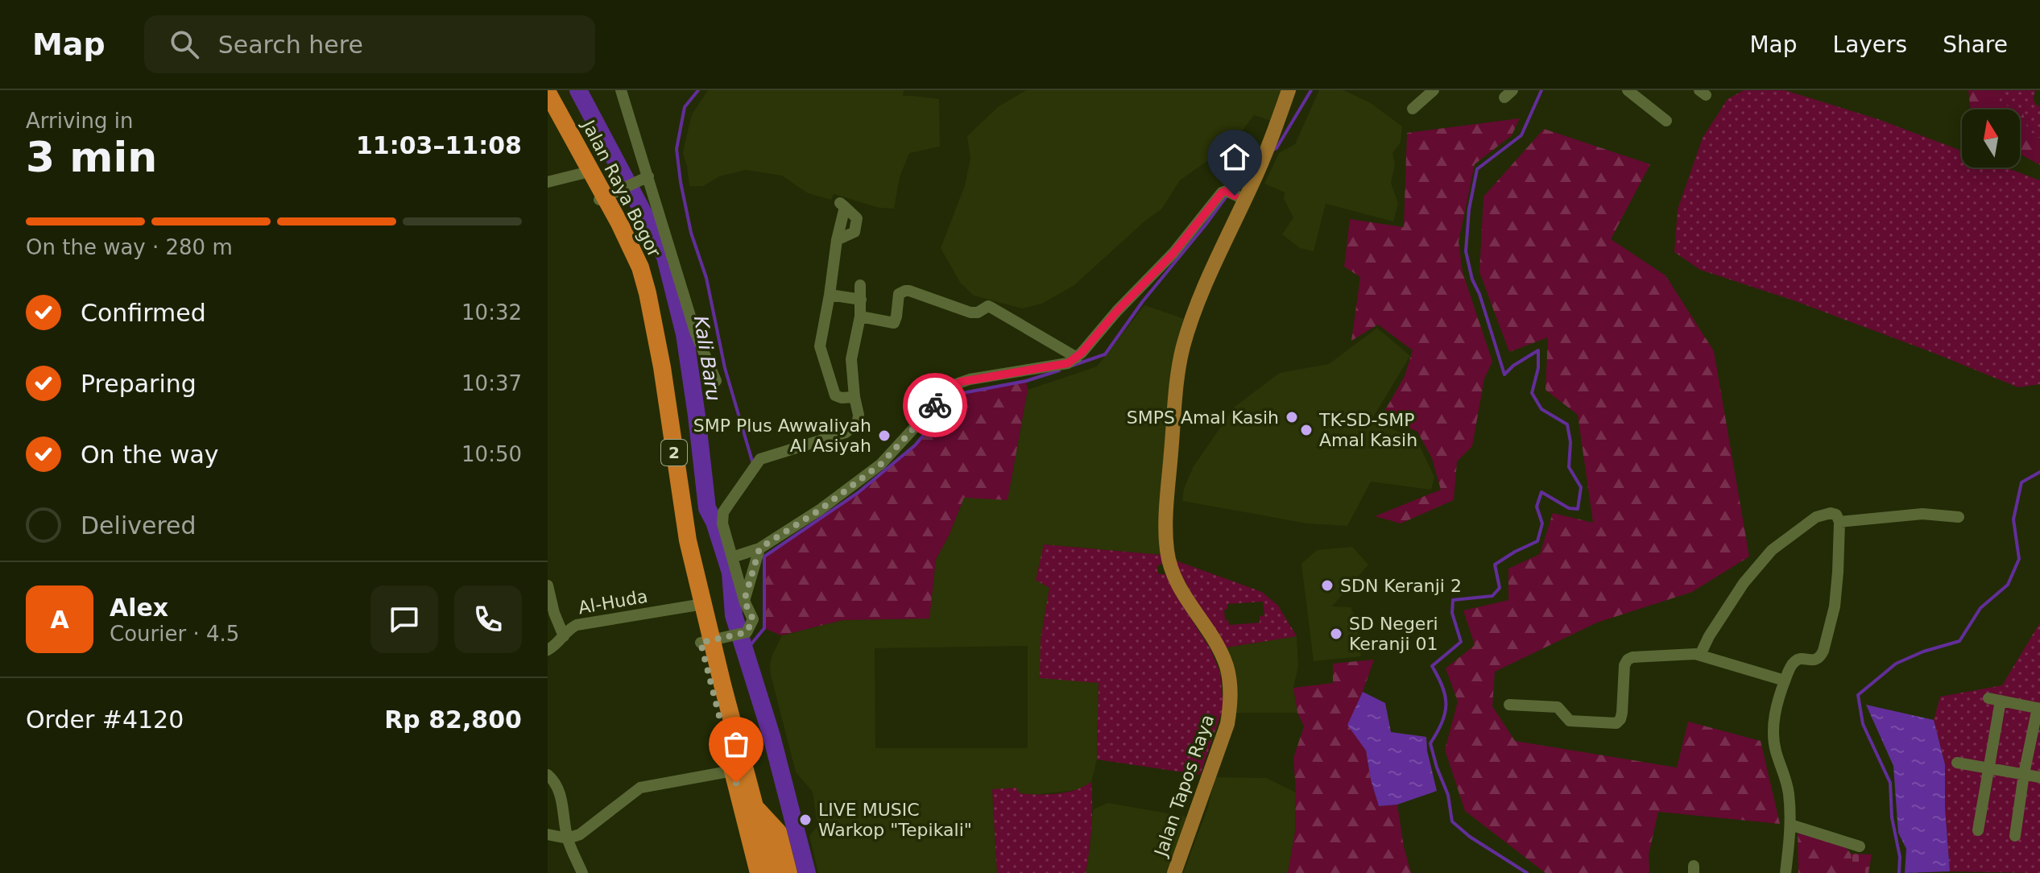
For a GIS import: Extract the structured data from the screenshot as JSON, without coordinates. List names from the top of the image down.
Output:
{
  "streets": {
    "highway": ["Jalan Raya Bogor", "2"],
    "main road": ["Jalan Tapos Raya"],
    "street": ["Al-Huda"]
  },
  "crossings": [
    ["Jalan Raya Bogor", "Al-Huda"]
  ],
  "water": ["Kali Baru"],
  "places": [
    "SMPS Amal Kasih",
    "TK-SD-SMP Amal Kasih",
    "SMP Plus Awwaliyah Al Asiyah",
    "SDN Keranji 2",
    "SD Negeri Keranji 01",
    "LIVE MUSIC Warkop \"Tepikali\""
  ],
  "north": "top",
  "page": {
    "header": "Map",
    "search": "Search here",
    "nav": ["Map", "Layers", "Share"],
    "heading": ["3 min", "Arriving in", "11:03–11:08"],
    "panel": [
      "Alex",
      "Courier · 4.5",
      "Order #4120",
      "Rp 82,800"
    ],
    "bar": "On the way · 280 m",
    "list": [
      ["Confirmed", "10:32"],
      ["Preparing", "10:37"],
      ["On the way", "10:50"],
      "Delivered"
    ],
    "round": "A"
  }
}
